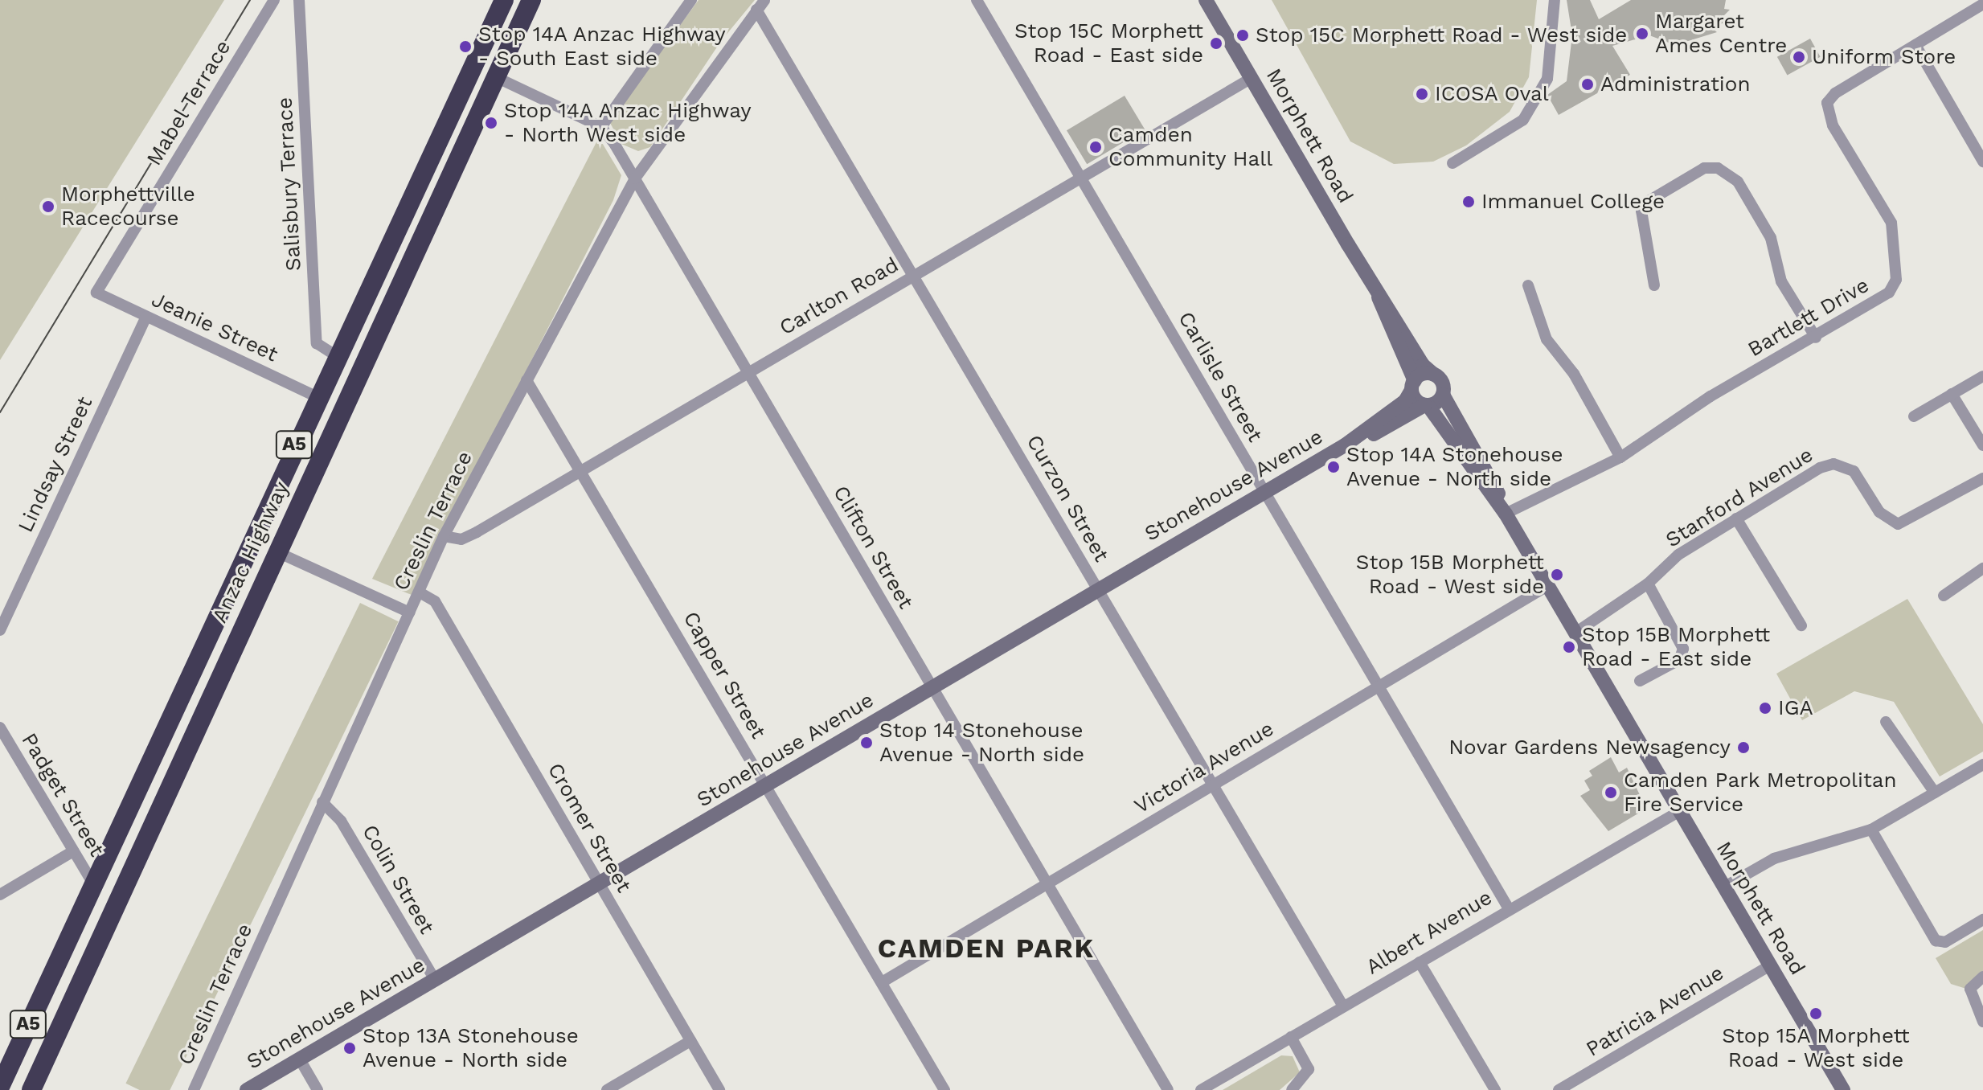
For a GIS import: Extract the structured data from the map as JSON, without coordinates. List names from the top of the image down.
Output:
{
  "streets": {
    "highway": ["A5", "Anzac Highway"],
    "street": [
      "Mabel Terrace",
      "Morphett Road",
      "Salisbury Terrace",
      "Carlton Road",
      "Bartlett Drive",
      "Jeanie Street",
      "Carlisle Street",
      "Lindsay Street",
      "Stonehouse Avenue",
      "Stanford Avenue",
      "Curzon Street",
      "Creslin Terrace",
      "Clifton Street",
      "Capper Street",
      "Victoria Avenue",
      "Padget Street",
      "Cromer Street",
      "Colin Street",
      "Albert Avenue",
      "Patricia Avenue"
    ]
  },
  "crossings": [
    ["Mabel Terrace", "Jeanie Street"],
    ["Morphett Road", "Carlton Road"],
    ["Morphett Road", "Bartlett Drive"],
    ["Morphett Road", "Stonehouse Avenue"],
    ["Morphett Road", "Stanford Avenue"],
    ["Morphett Road", "Victoria Avenue"],
    ["Morphett Road", "Albert Avenue"],
    ["Morphett Road", "Patricia Avenue"],
    ["Salisbury Terrace", "Anzac Highway"],
    ["Carlton Road", "Carlisle Street"],
    ["Carlton Road", "Curzon Street"],
    ["Carlton Road", "Creslin Terrace"],
    ["Carlton Road", "Clifton Street"],
    ["Carlton Road", "Capper Street"],
    ["Jeanie Street", "Lindsay Street"],
    ["Jeanie Street", "Anzac Highway"],
    ["Carlisle Street", "Stonehouse Avenue"],
    ["Carlisle Street", "Victoria Avenue"],
    ["Carlisle Street", "Albert Avenue"],
    ["Stonehouse Avenue", "Curzon Street"],
    ["Stonehouse Avenue", "Clifton Street"],
    ["Stonehouse Avenue", "Capper Street"],
    ["Stonehouse Avenue", "Cromer Street"],
    ["Stonehouse Avenue", "Colin Street"],
    ["Curzon Street", "Creslin Terrace"],
    ["Curzon Street", "Victoria Avenue"],
    ["Curzon Street", "Albert Avenue"],
    ["Creslin Terrace", "Clifton Street"],
    ["Creslin Terrace", "Capper Street"],
    ["Creslin Terrace", "Cromer Street"],
    ["Creslin Terrace", "Colin Street"],
    ["Clifton Street", "Victoria Avenue"],
    ["Anzac Highway", "Padget Street"],
    ["Capper Street", "Victoria Avenue"]
  ],
  "districts": ["CAMDEN PARK"],
  "places": [
    "Margaret Ames Centre",
    "Stop 15C Morphett Road - West side",
    "Stop 15C Morphett Road - East side",
    "Stop 14A Anzac Highway - South East side",
    "Uniform Store",
    "Administration",
    "ICOSA Oval",
    "Stop 14A Anzac Highway - North West side",
    "Camden Community Hall",
    "Immanuel College",
    "Morphettville Racecourse",
    "Stop 14A Stonehouse Avenue - North side",
    "Stop 15B Morphett Road - West side",
    "Stop 15B Morphett Road - East side",
    "IGA",
    "Stop 14 Stonehouse Avenue - North side",
    "Novar Gardens Newsagency",
    "Camden Park Metropolitan Fire Service",
    "Stop 15A Morphett Road - West side",
    "Stop 13A Stonehouse Avenue - North side"
  ]
}
